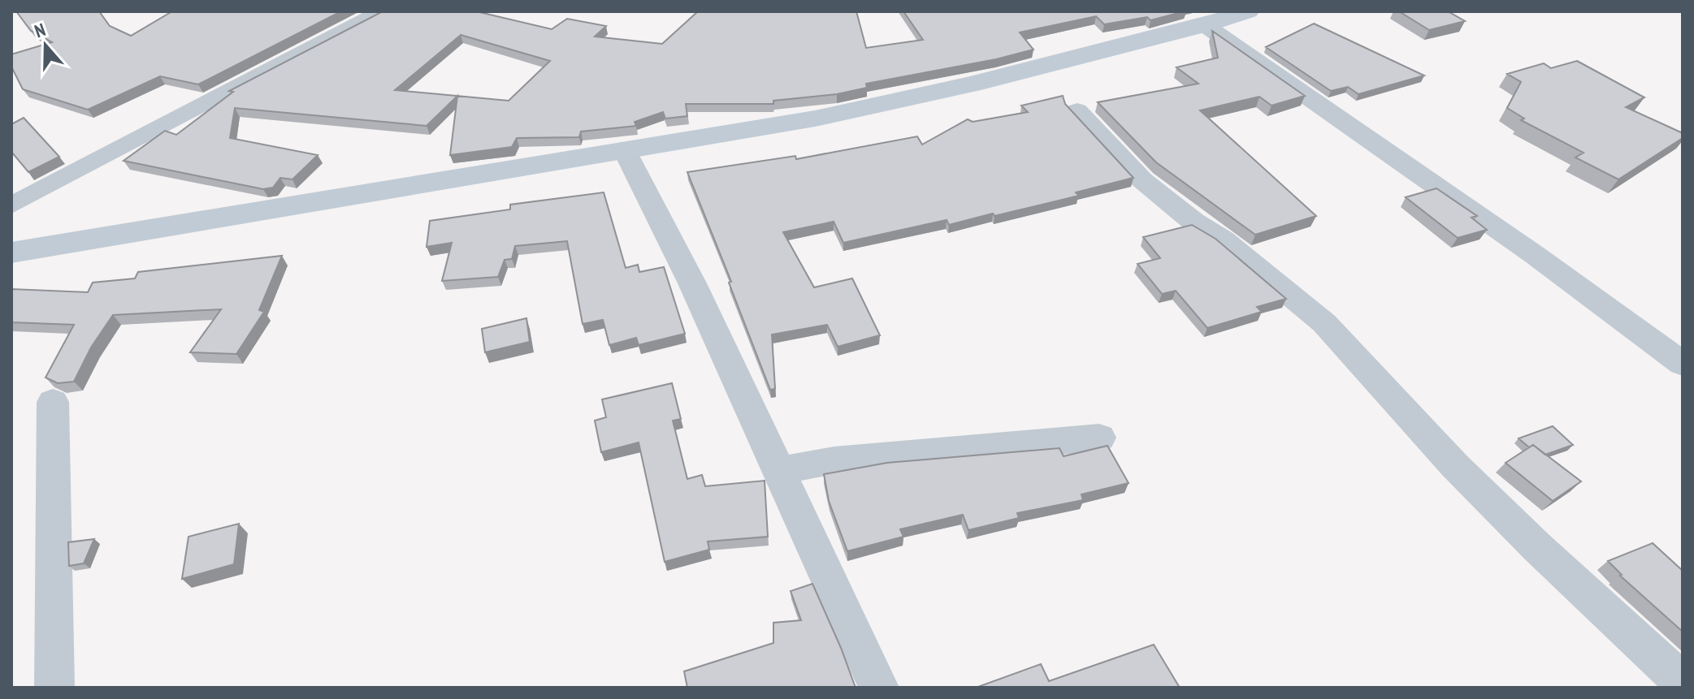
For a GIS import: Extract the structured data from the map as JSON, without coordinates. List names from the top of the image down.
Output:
{
  "north": "top"
}
